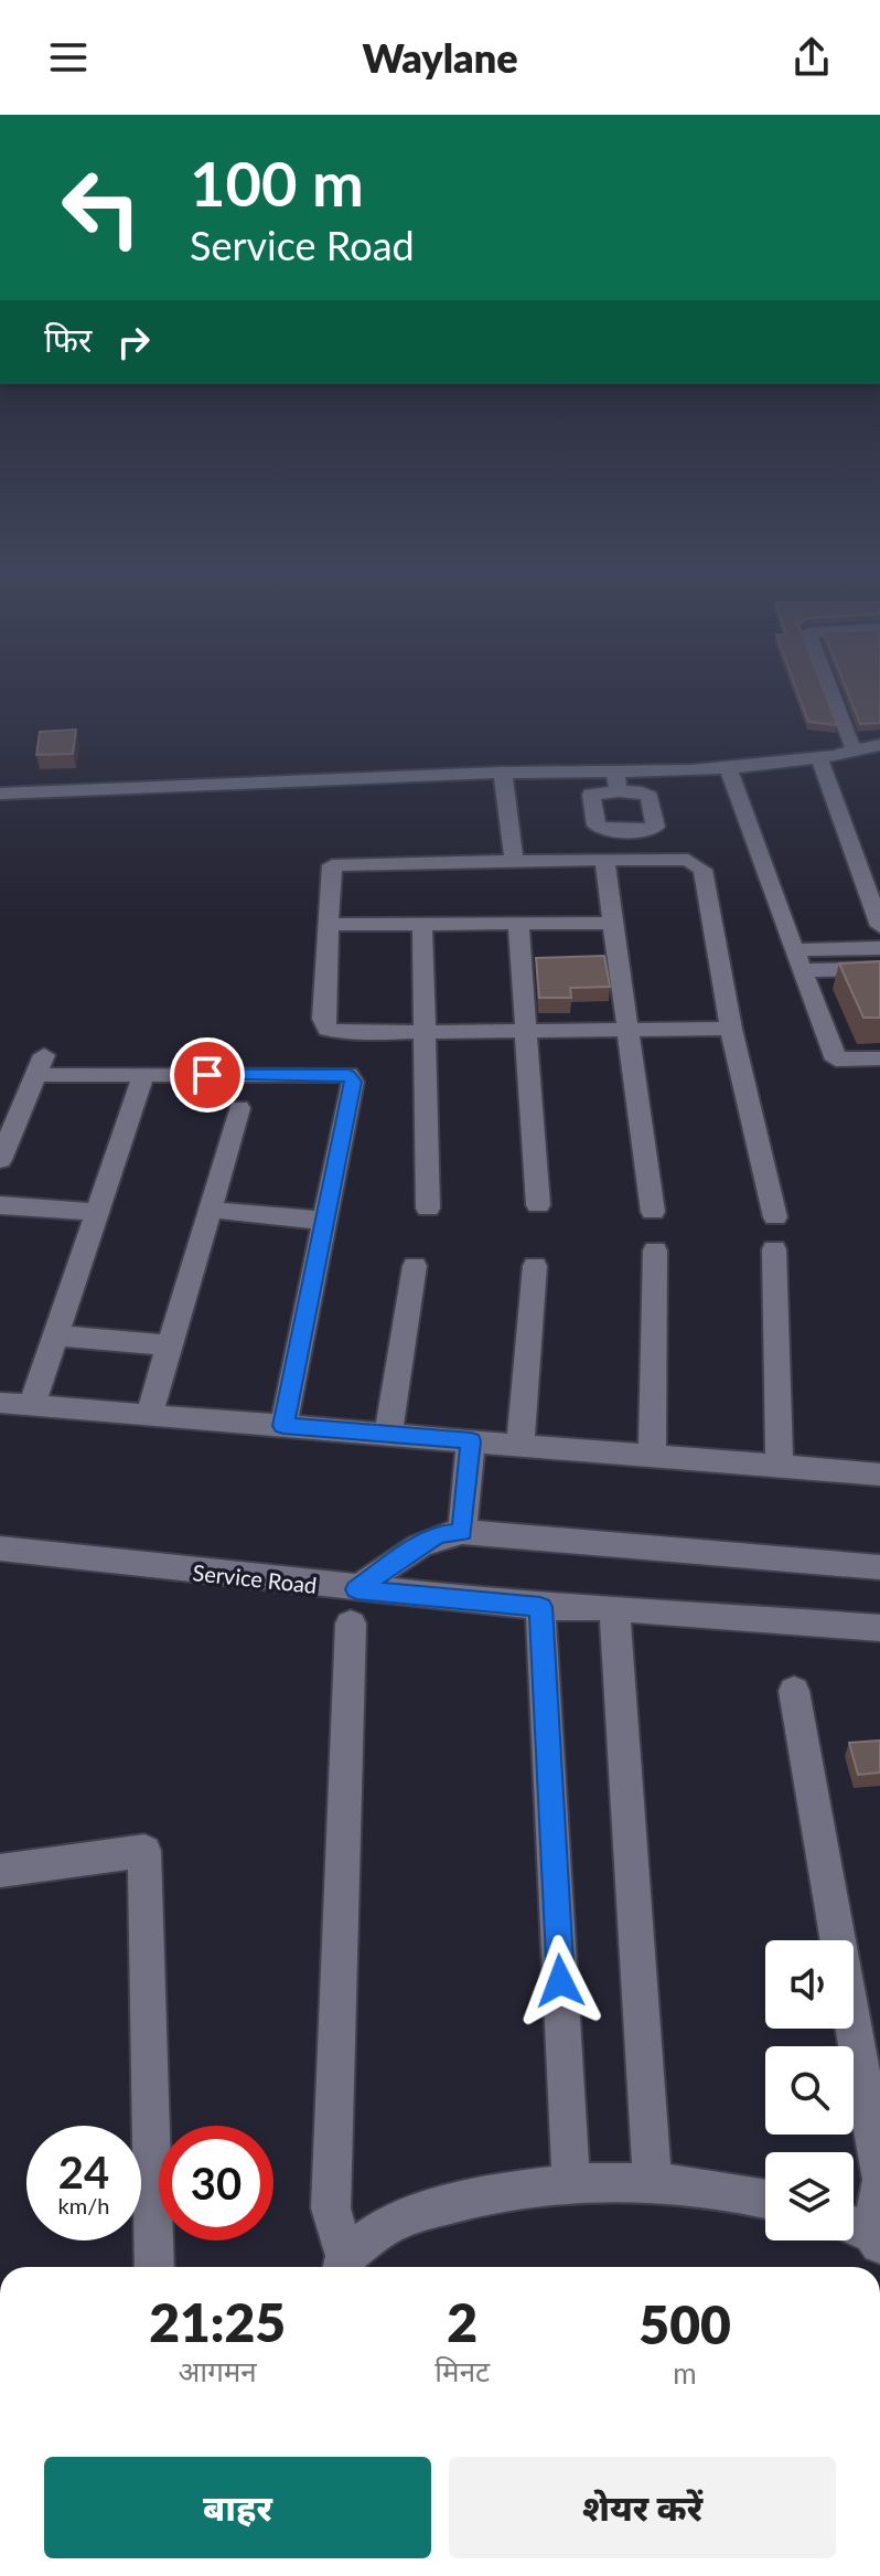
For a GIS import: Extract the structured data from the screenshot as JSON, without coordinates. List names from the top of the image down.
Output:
{
  "streets": {
    "street": ["Service Road"]
  },
  "page": {
    "header": "Waylane",
    "turn": ["100 m", "Service Road"],
    "then": "फिर",
    "speed": "24 km/h",
    "limit": "30",
    "eta": [
      "21:25",
      "आगमन",
      "2",
      "मिनट",
      "500",
      "m"
    ],
    "buttons": ["बाहर", "शेयर करें"]
  }
}
